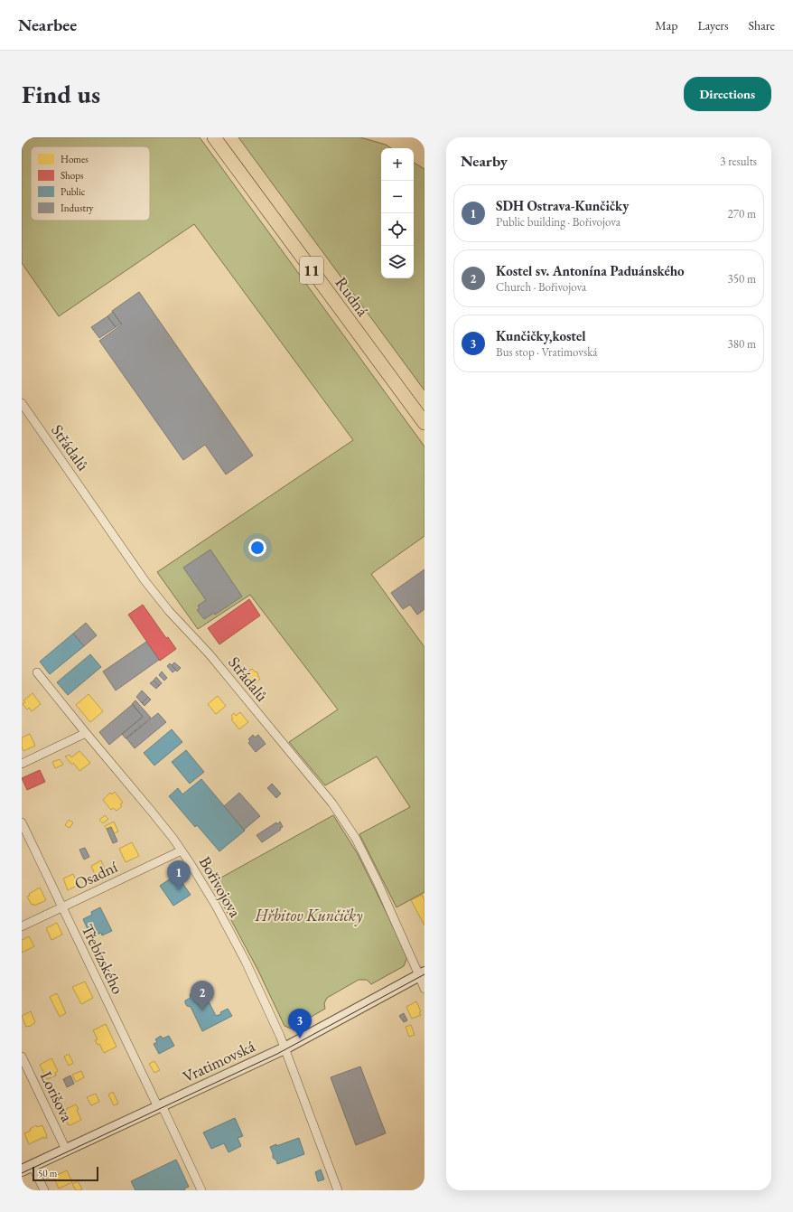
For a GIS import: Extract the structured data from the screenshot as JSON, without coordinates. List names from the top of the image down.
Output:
{
  "streets": {
    "main road": ["11", "Rudná"],
    "street": [
      "Střádalů",
      "Osadní",
      "Bořivojova",
      "Třebízského",
      "Vratimovská",
      "Lorišova"
    ]
  },
  "crossings": [
    ["Střádalů", "Vratimovská"],
    ["Osadní", "Bořivojova"],
    ["Osadní", "Třebízského"],
    ["Bořivojova", "Vratimovská"],
    ["Třebízského", "Vratimovská"],
    ["Vratimovská", "Lorišova"]
  ],
  "parks": ["Hřbitov Kunčičky"],
  "legend": [
    "Homes",
    "Shops",
    "Public",
    "Industry"
  ],
  "scale_bar": "50 m",
  "page": {
    "header": "Nearbee",
    "nav": ["Map", "Layers", "Share"],
    "buttons": "Directions",
    "title": "Find us",
    "heading": ["Nearby", "3 results"],
    "map_buttons": ["+", "−"],
    "list": [
      {
        "mark": "1",
        "name": "SDH Ostrava-Kunčičky",
        "note": "Public building · Bořivojova",
        "value": "270 m"
      },
      {
        "mark": "2",
        "name": "Kostel sv. Antonína Paduánského",
        "note": "Church · Bořivojova",
        "value": "350 m"
      },
      {
        "mark": "3",
        "name": "Kunčičky,kostel",
        "note": "Bus stop · Vratimovská",
        "value": "380 m"
      }
    ],
    "pins": ["1", "2", "3"],
    "scale": "50 m"
  }
}
